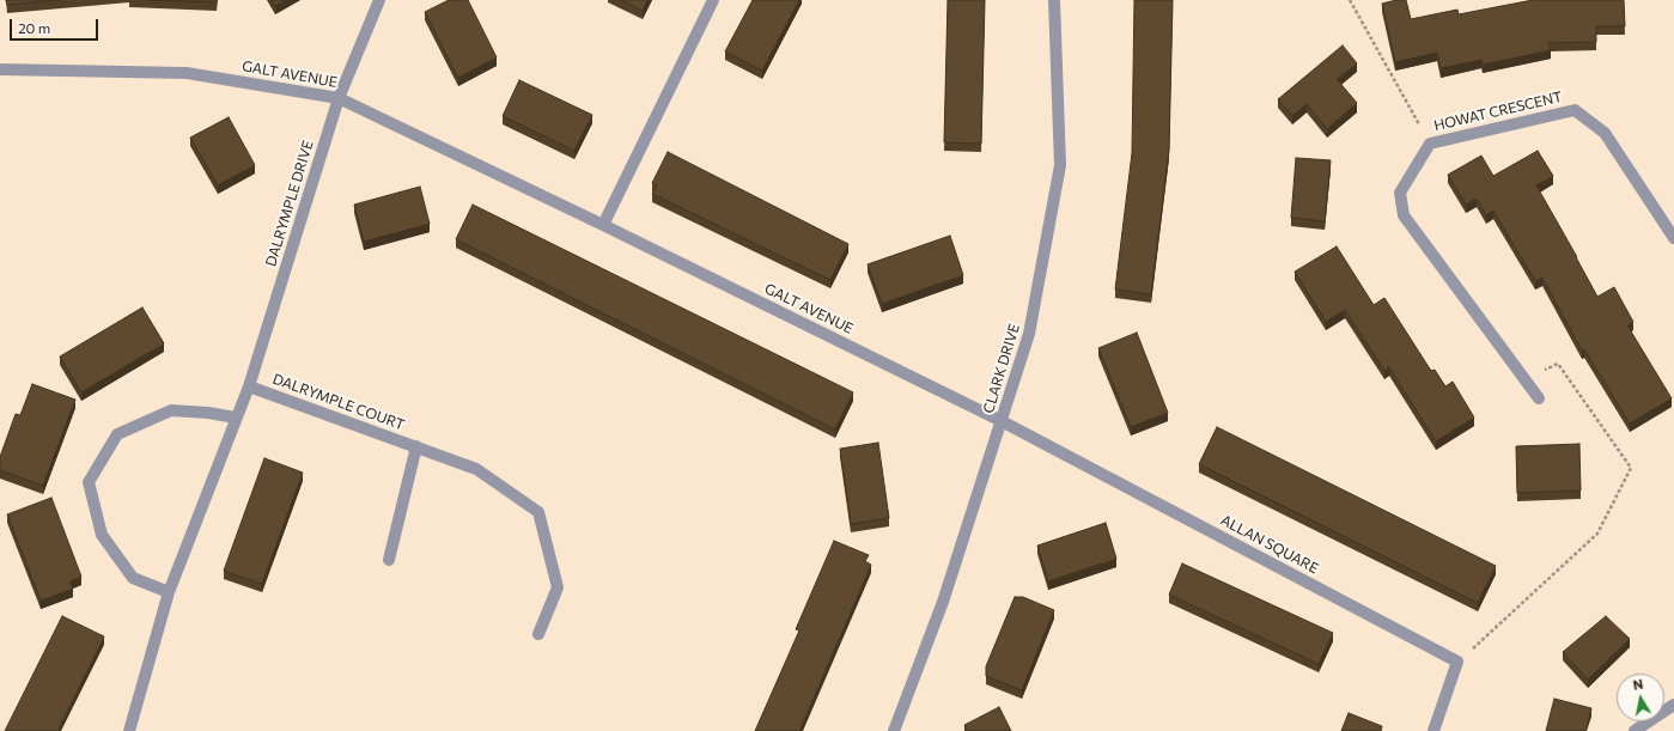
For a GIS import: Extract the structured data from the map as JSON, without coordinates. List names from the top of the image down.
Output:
{
  "streets": {
    "street": [
      "GALT AVENUE",
      "HOWAT CRESCENT",
      "DALRYMPLE DRIVE",
      "CLARK DRIVE",
      "DALRYMPLE COURT",
      "ALLAN SQUARE"
    ]
  },
  "crossings": [
    ["GALT AVENUE", "DALRYMPLE DRIVE"],
    ["GALT AVENUE", "CLARK DRIVE"],
    ["GALT AVENUE", "ALLAN SQUARE"],
    ["DALRYMPLE DRIVE", "DALRYMPLE COURT"],
    ["CLARK DRIVE", "ALLAN SQUARE"]
  ],
  "scale_bar": "20 m",
  "north": "top"
}
